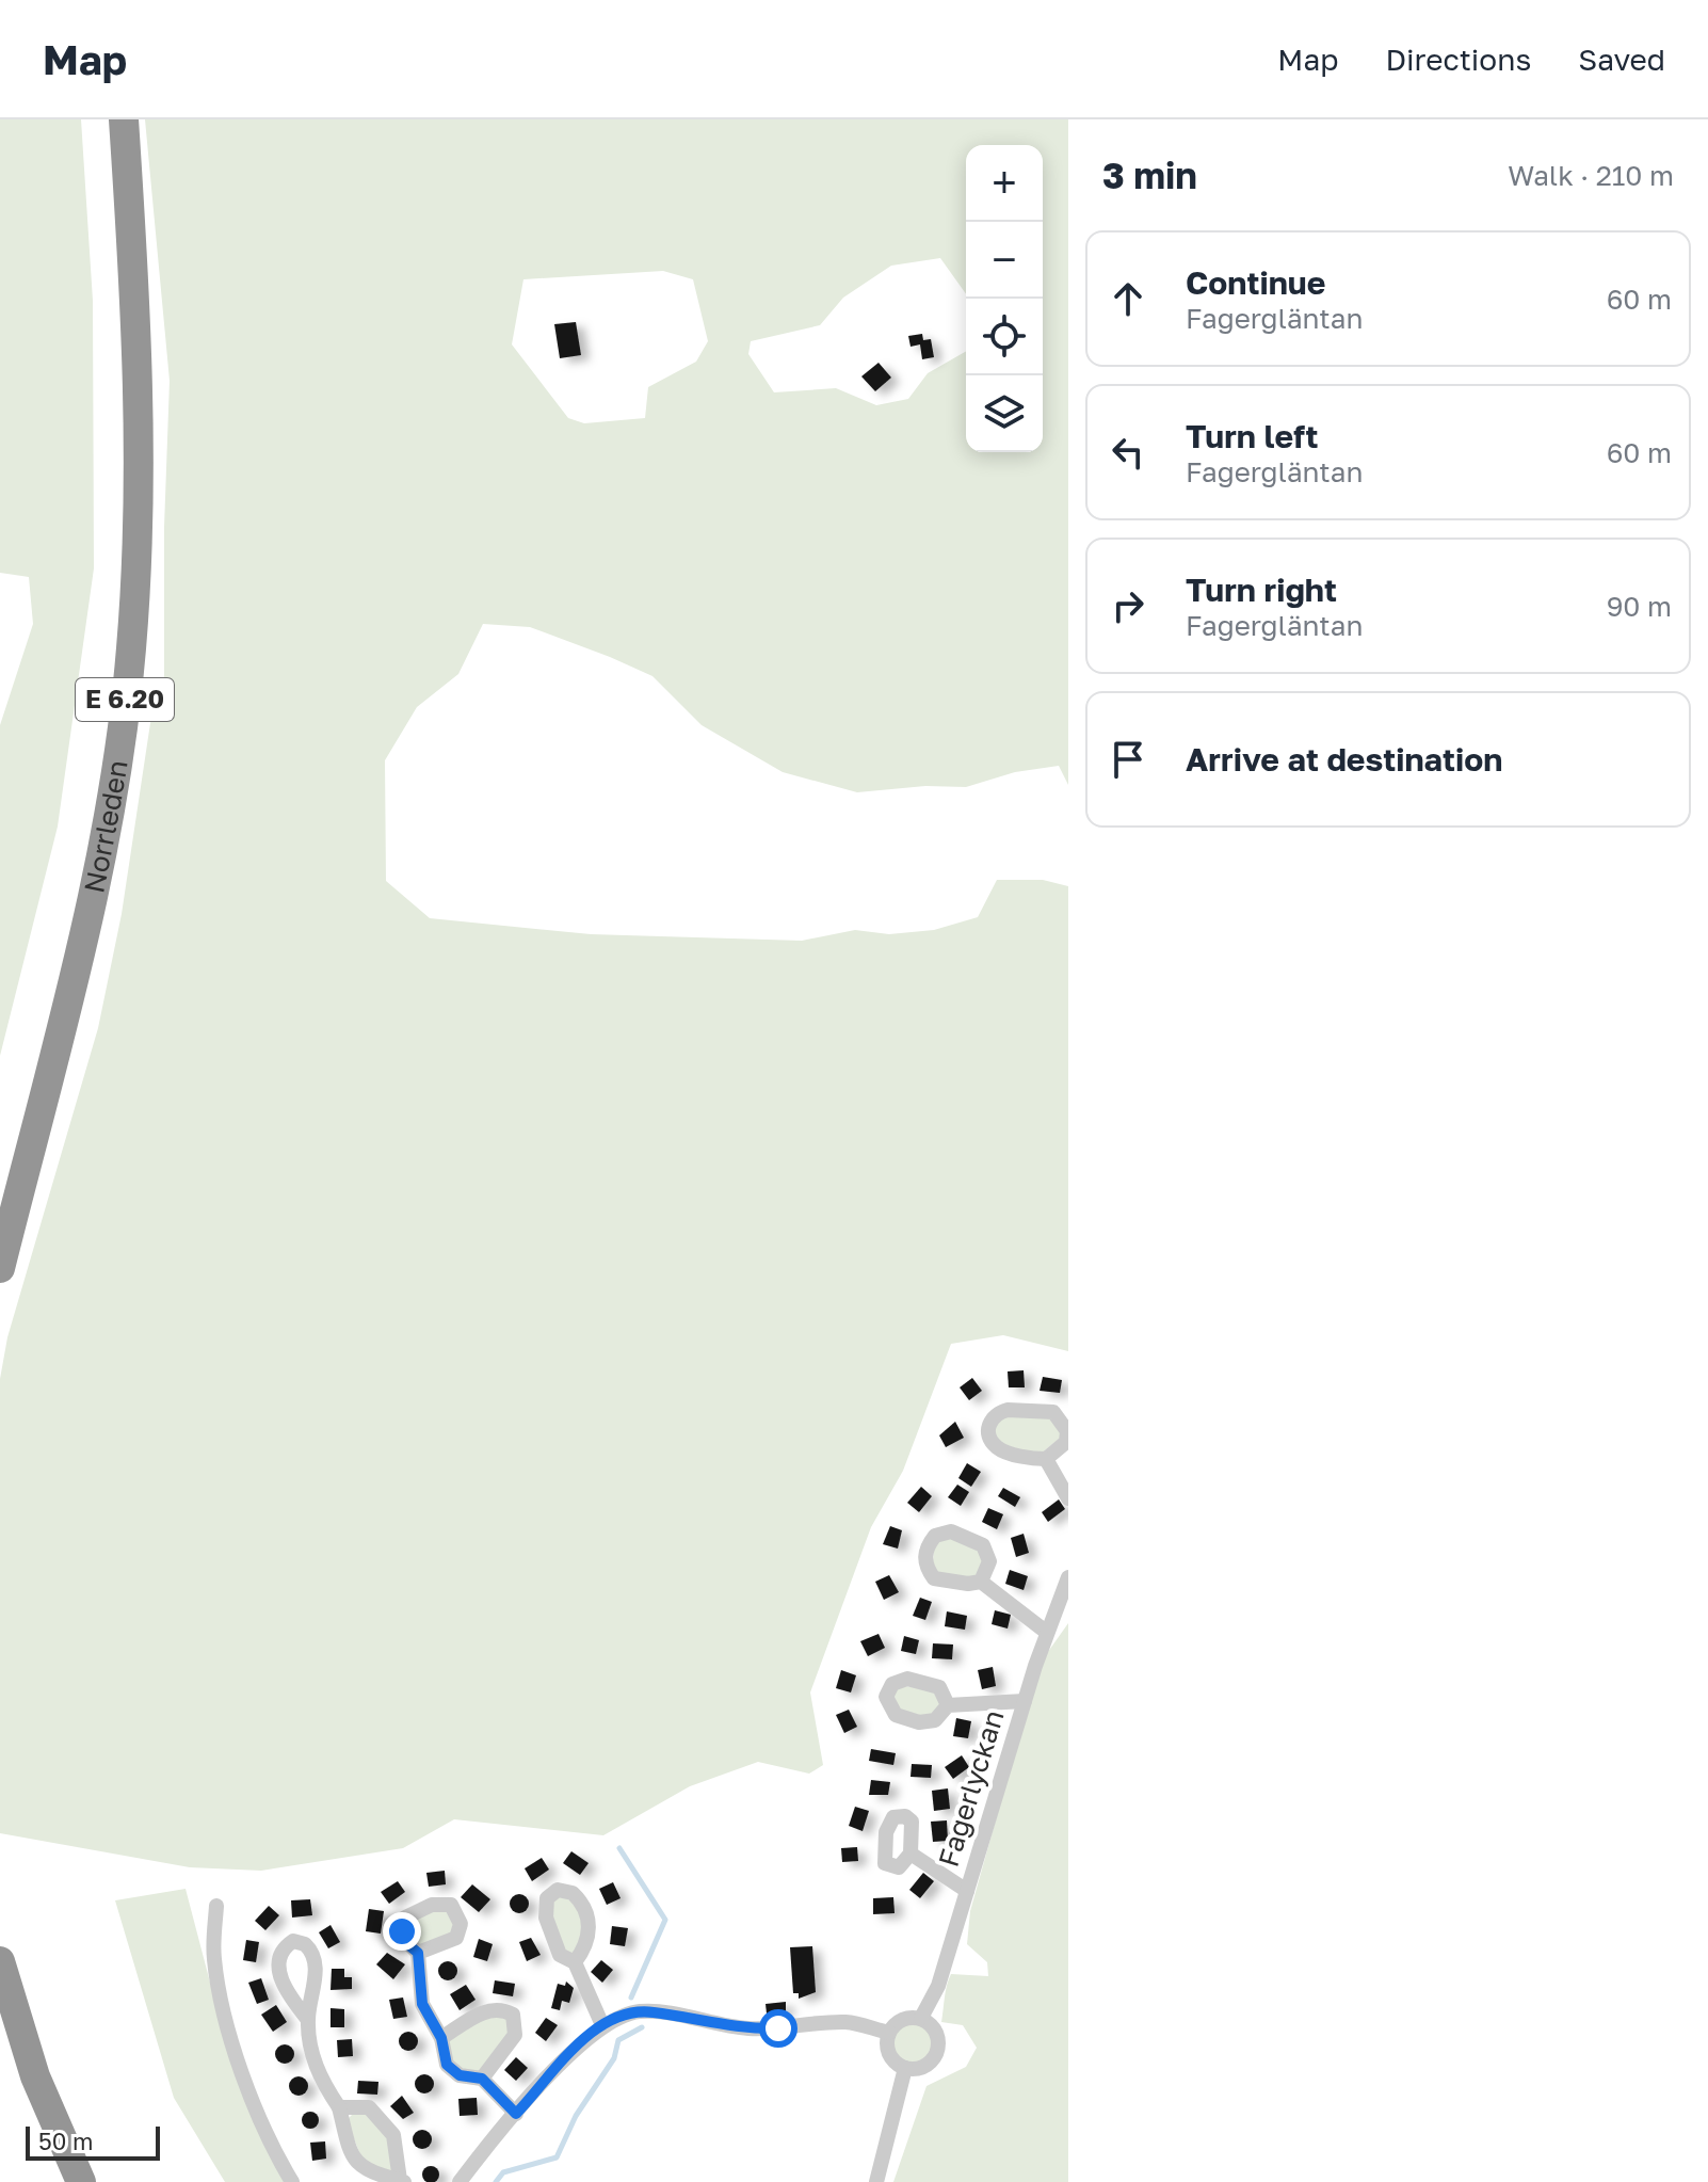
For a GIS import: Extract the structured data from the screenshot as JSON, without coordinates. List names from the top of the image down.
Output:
{
  "streets": {
    "highway": ["E 6.20", "Norrleden"],
    "street": ["Fagerlyckan"]
  },
  "scale_bar": "50 m",
  "page": {
    "header": "Map",
    "nav": ["Map", "Directions", "Saved"],
    "heading": ["3 min", "Walk · 210 m"],
    "map_buttons": ["+", "−"],
    "list": [
      ["Continue", "Fagergläntan", "60 m"],
      ["Turn left", "Fagergläntan", "60 m"],
      ["Turn right", "Fagergläntan", "90 m"],
      "Arrive at destination"
    ],
    "scale": "50 m"
  }
}
